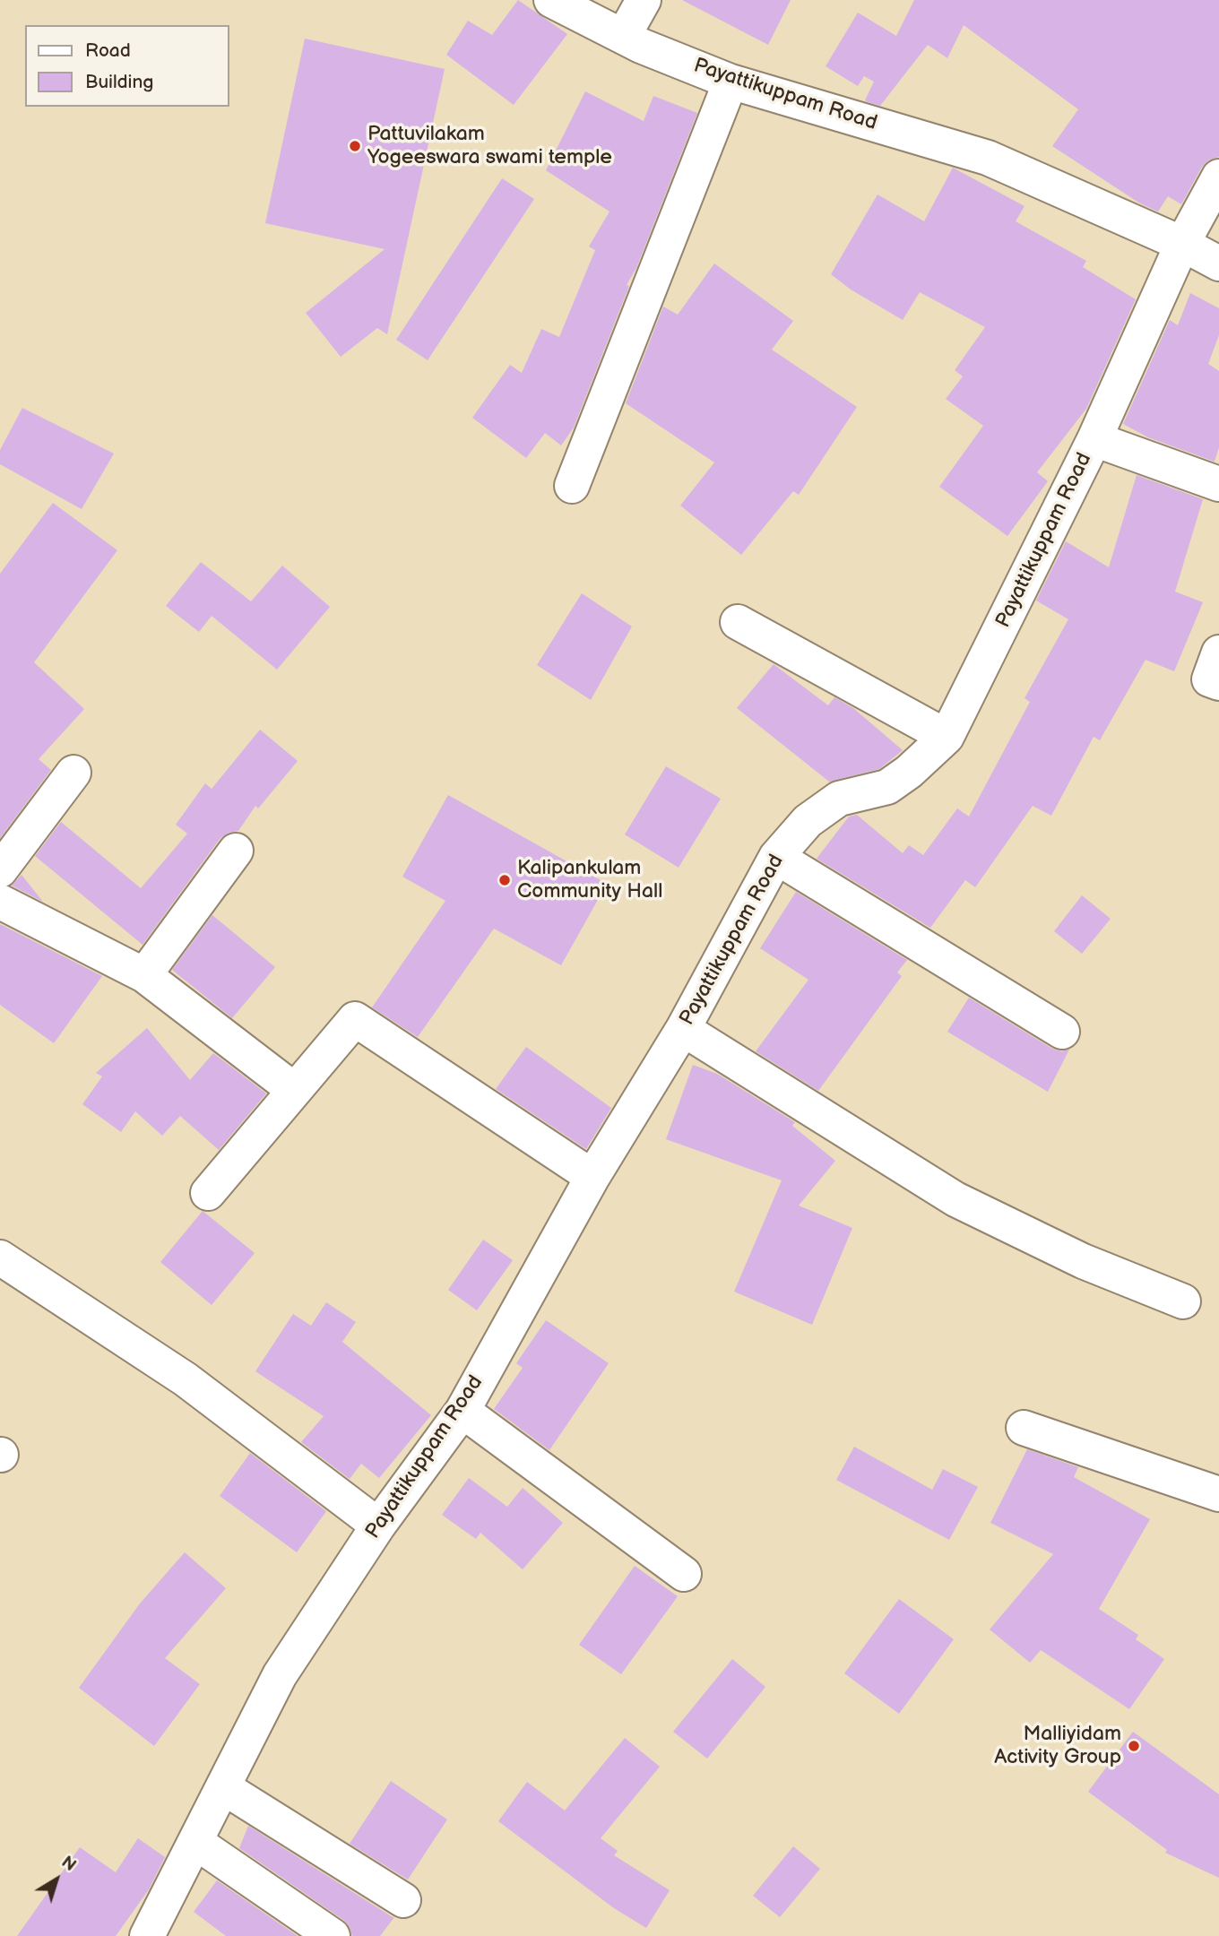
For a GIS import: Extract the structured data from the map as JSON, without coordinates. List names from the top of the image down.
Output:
{
  "streets": {
    "street": ["Payattikuppam Road"]
  },
  "places": ["Pattuvilakam Yogeeswara swami temple", "Kalipankulam Community Hall", "Malliyidam Activity Group"],
  "legend": ["Road", "Building"],
  "north": "top right"
}
